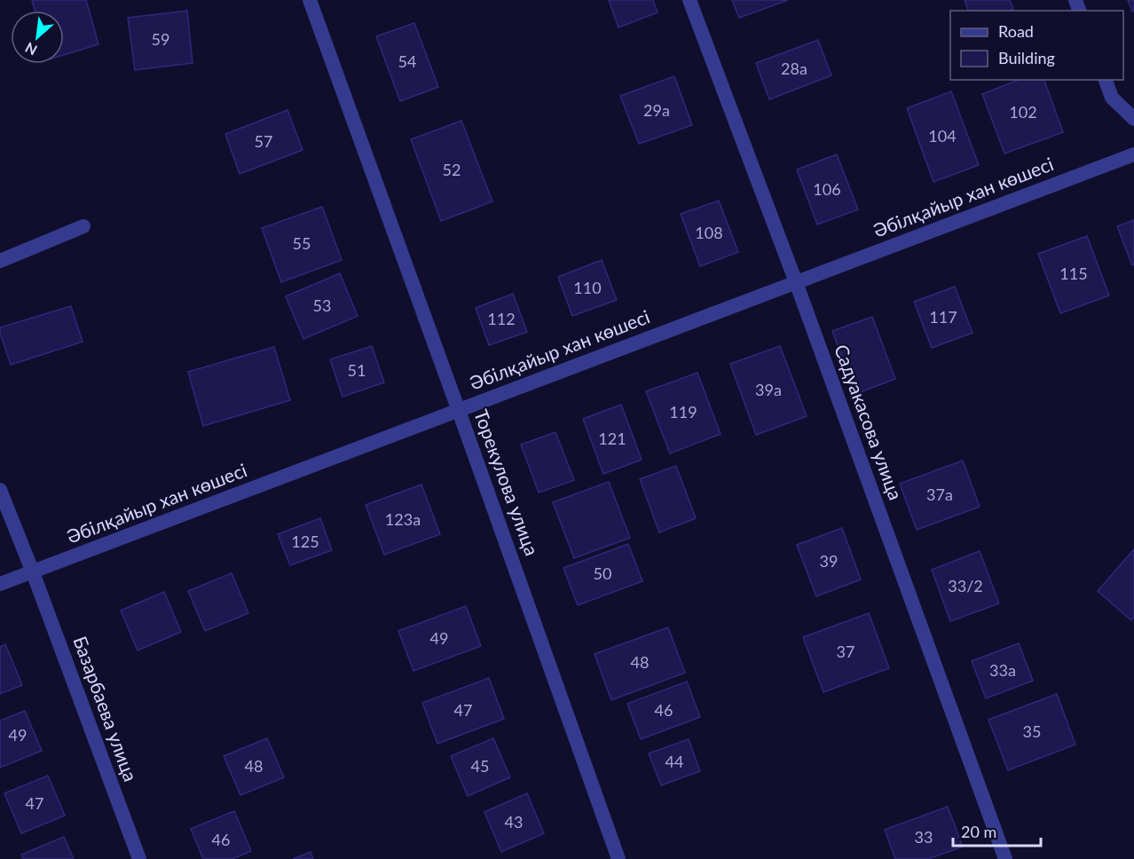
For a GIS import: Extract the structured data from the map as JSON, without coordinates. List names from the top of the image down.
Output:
{
  "streets": {
    "street": [
      "Әбілқайыр хан көшесі",
      "Садуакасова улица",
      "Торекулова улица",
      "Базарбаева улица"
    ]
  },
  "crossings": [
    ["Әбілқайыр хан көшесі", "Садуакасова улица"],
    ["Әбілқайыр хан көшесі", "Торекулова улица"],
    ["Әбілқайыр хан көшесі", "Базарбаева улица"]
  ],
  "house_numbers": [
    "59",
    "54",
    "28а",
    "29а",
    "102",
    "104",
    "57",
    "52",
    "106",
    "108",
    "55",
    "115",
    "110",
    "53",
    "117",
    "112",
    "51",
    "39а",
    "119",
    "121",
    "37а",
    "123а",
    "125",
    "39",
    "50",
    "33/2",
    "49",
    "37",
    "48",
    "33а",
    "47",
    "46",
    "35",
    "49",
    "44",
    "48",
    "45",
    "47",
    "43",
    "33",
    "46"
  ],
  "legend": ["Road", "Building"],
  "scale_bar": "20 m",
  "north": "bottom left"
}
